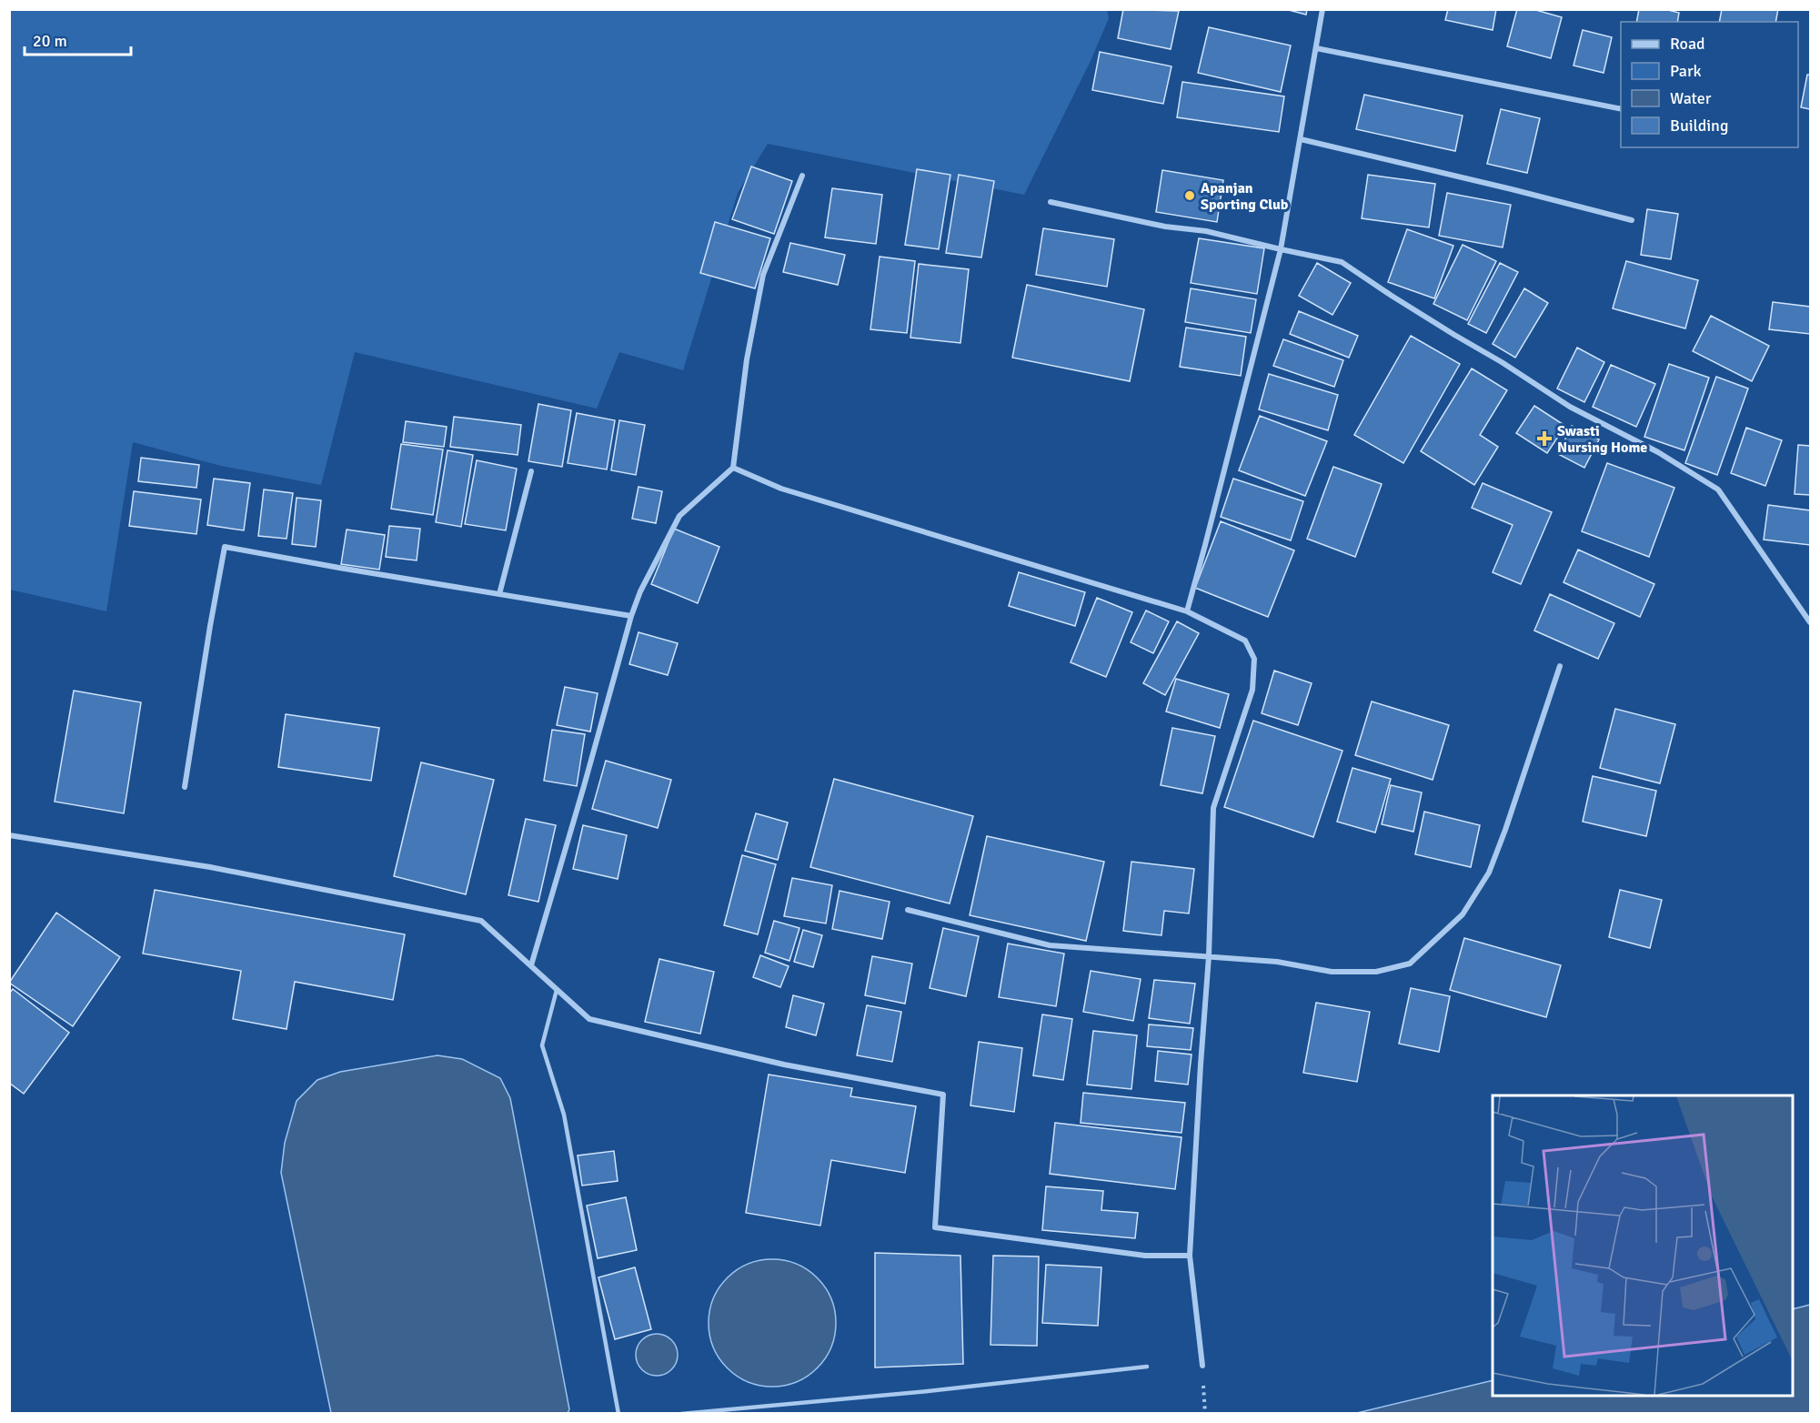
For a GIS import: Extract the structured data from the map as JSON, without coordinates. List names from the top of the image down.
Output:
{
  "places": {
    "other": ["Apanjan Sporting Club"],
    "health": ["Swasti Nursing Home"]
  },
  "legend": [
    "Road",
    "Park",
    "Water",
    "Building"
  ],
  "scale_bar": "20 m"
}
